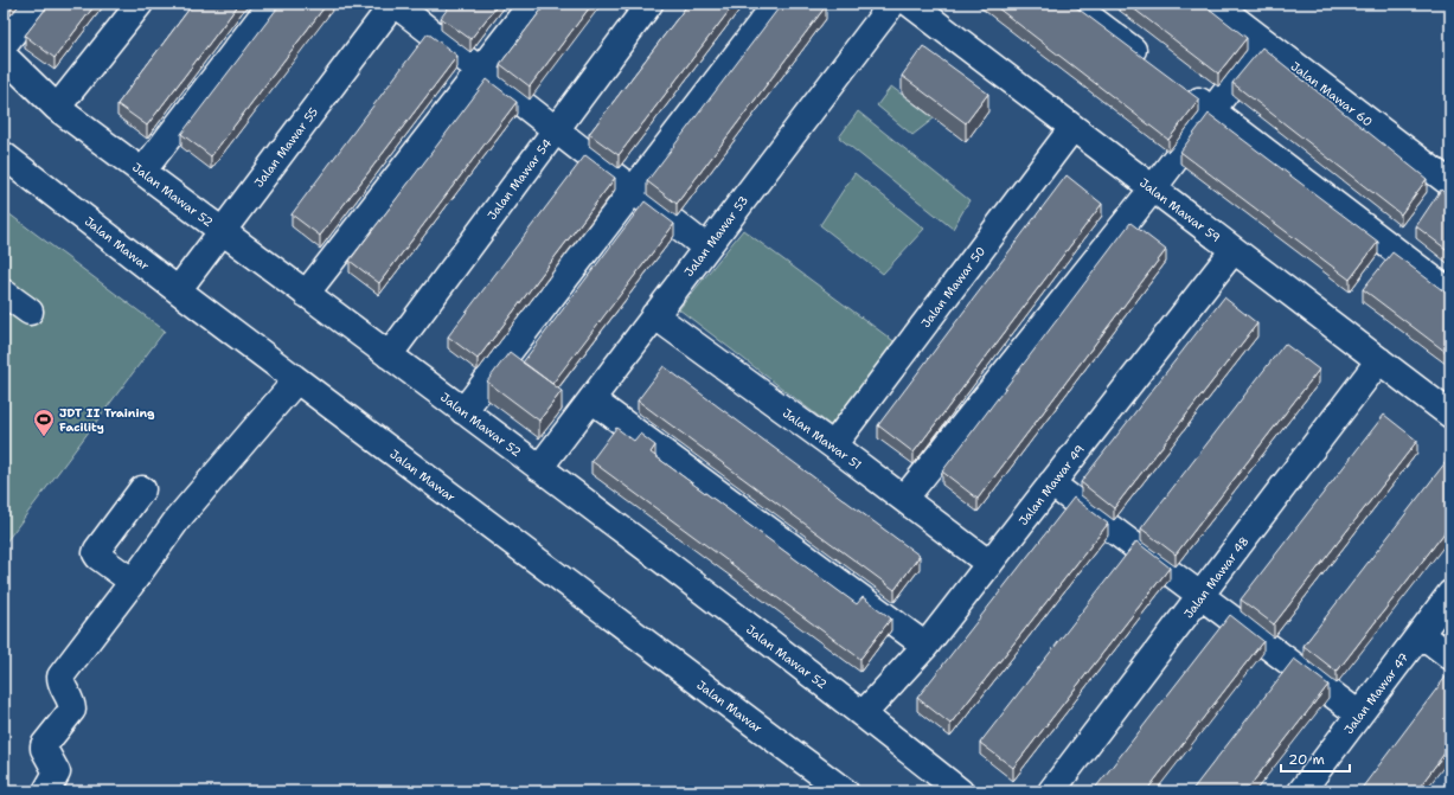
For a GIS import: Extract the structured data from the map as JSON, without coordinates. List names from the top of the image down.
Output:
{
  "streets": {
    "street": [
      "Jalan Mawar 60",
      "Jalan Mawar 55",
      "Jalan Mawar 54",
      "Jalan Mawar 52",
      "Jalan Mawar 59",
      "Jalan Mawar 53",
      "Jalan Mawar",
      "Jalan Mawar 50",
      "Jalan Mawar 51",
      "Jalan Mawar 49",
      "Jalan Mawar 48",
      "Jalan Mawar 47"
    ]
  },
  "crossings": [
    ["Jalan Mawar 55", "Jalan Mawar 52"],
    ["Jalan Mawar 55", "Jalan Mawar"],
    ["Jalan Mawar 54", "Jalan Mawar 52"],
    ["Jalan Mawar 52", "Jalan Mawar 53"],
    ["Jalan Mawar 52", "Jalan Mawar 49"],
    ["Jalan Mawar 59", "Jalan Mawar 50"],
    ["Jalan Mawar 59", "Jalan Mawar 49"],
    ["Jalan Mawar 59", "Jalan Mawar 48"],
    ["Jalan Mawar 53", "Jalan Mawar 51"],
    ["Jalan Mawar 50", "Jalan Mawar 51"],
    ["Jalan Mawar 51", "Jalan Mawar 49"]
  ],
  "places": {
    "sports": ["JDT II Training Facility"]
  },
  "scale_bar": "20 m"
}
